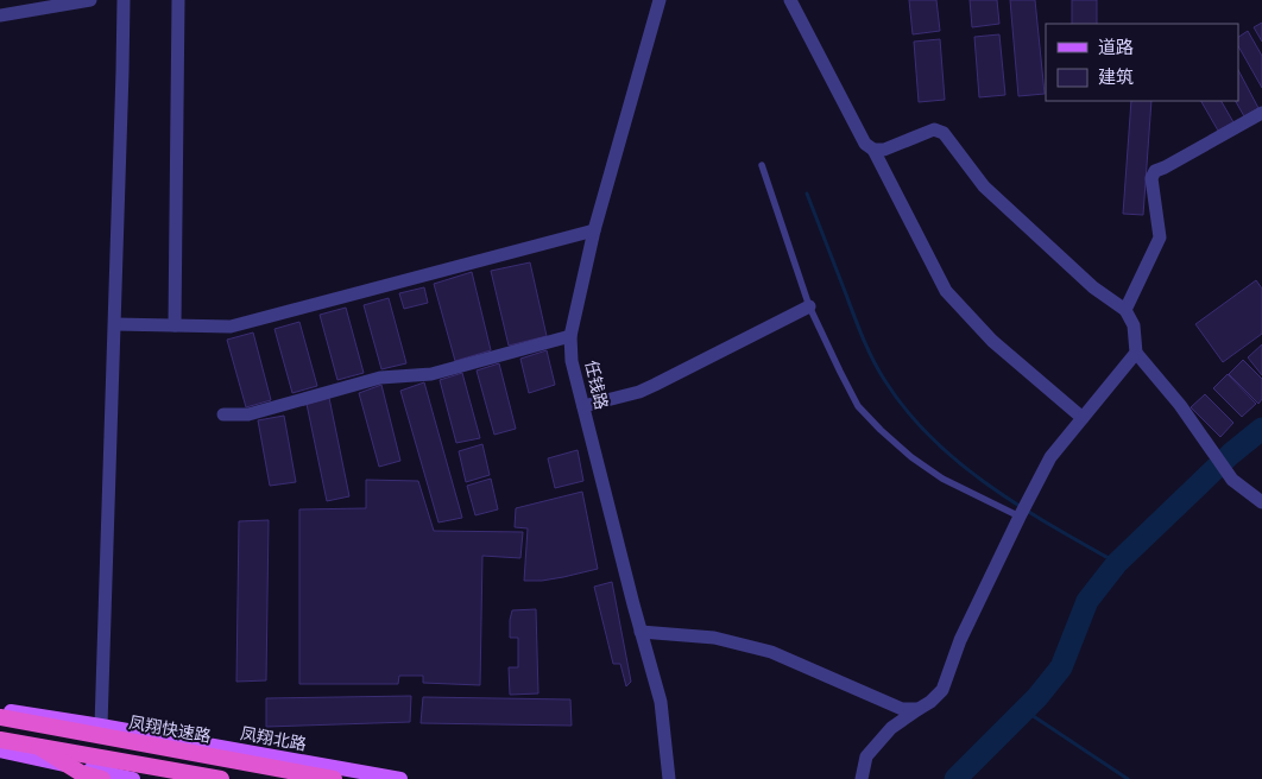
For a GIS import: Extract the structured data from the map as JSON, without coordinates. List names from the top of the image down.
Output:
{
  "streets": {
    "highway": ["凤翔快速路"],
    "main road": ["凤翔北路"],
    "street": ["任钱路"]
  },
  "legend": ["道路", "建筑"]
}
